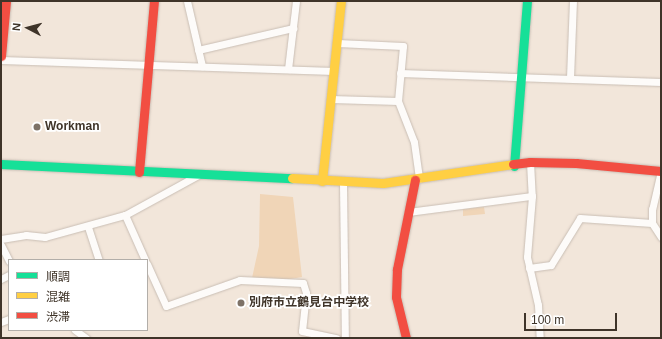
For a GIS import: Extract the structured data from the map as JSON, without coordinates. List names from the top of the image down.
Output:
{
  "places": ["Workman", "別府市立鶴見台中学校"],
  "legend": ["順調", "混雑", "渋滞"],
  "scale_bar": "100 m",
  "north": "left"
}
